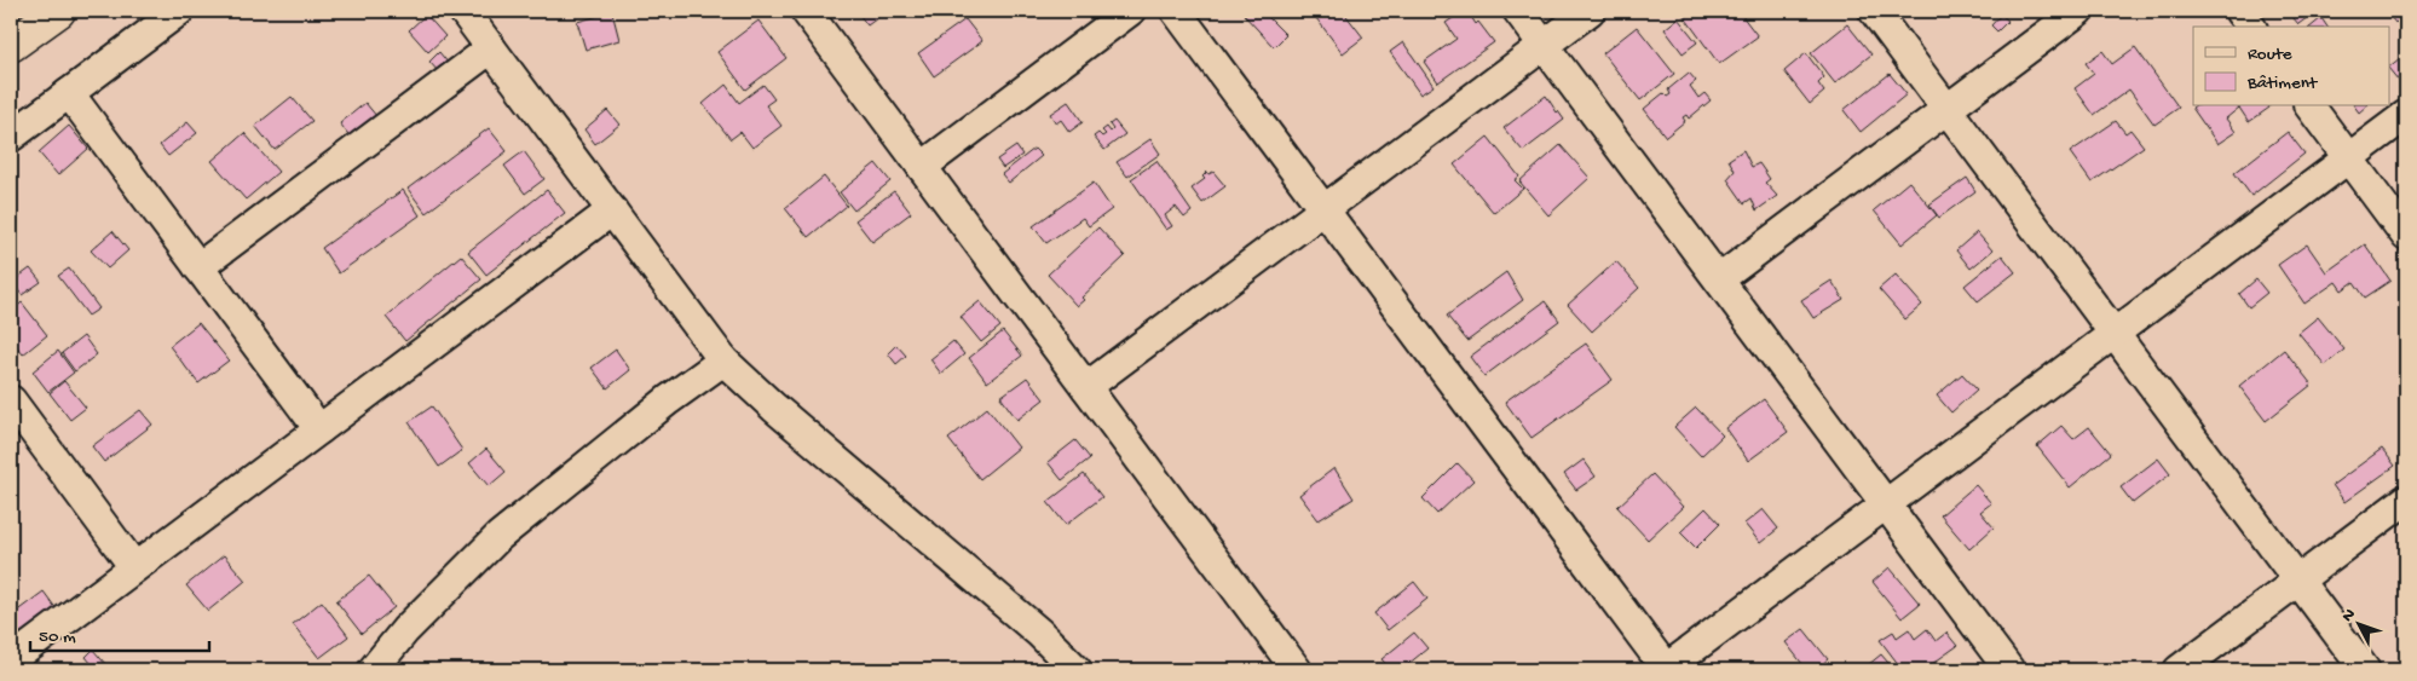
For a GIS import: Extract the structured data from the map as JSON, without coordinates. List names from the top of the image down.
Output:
{
  "legend": ["Route", "Bâtiment"],
  "scale_bar": "50 m",
  "north": "top left"
}
